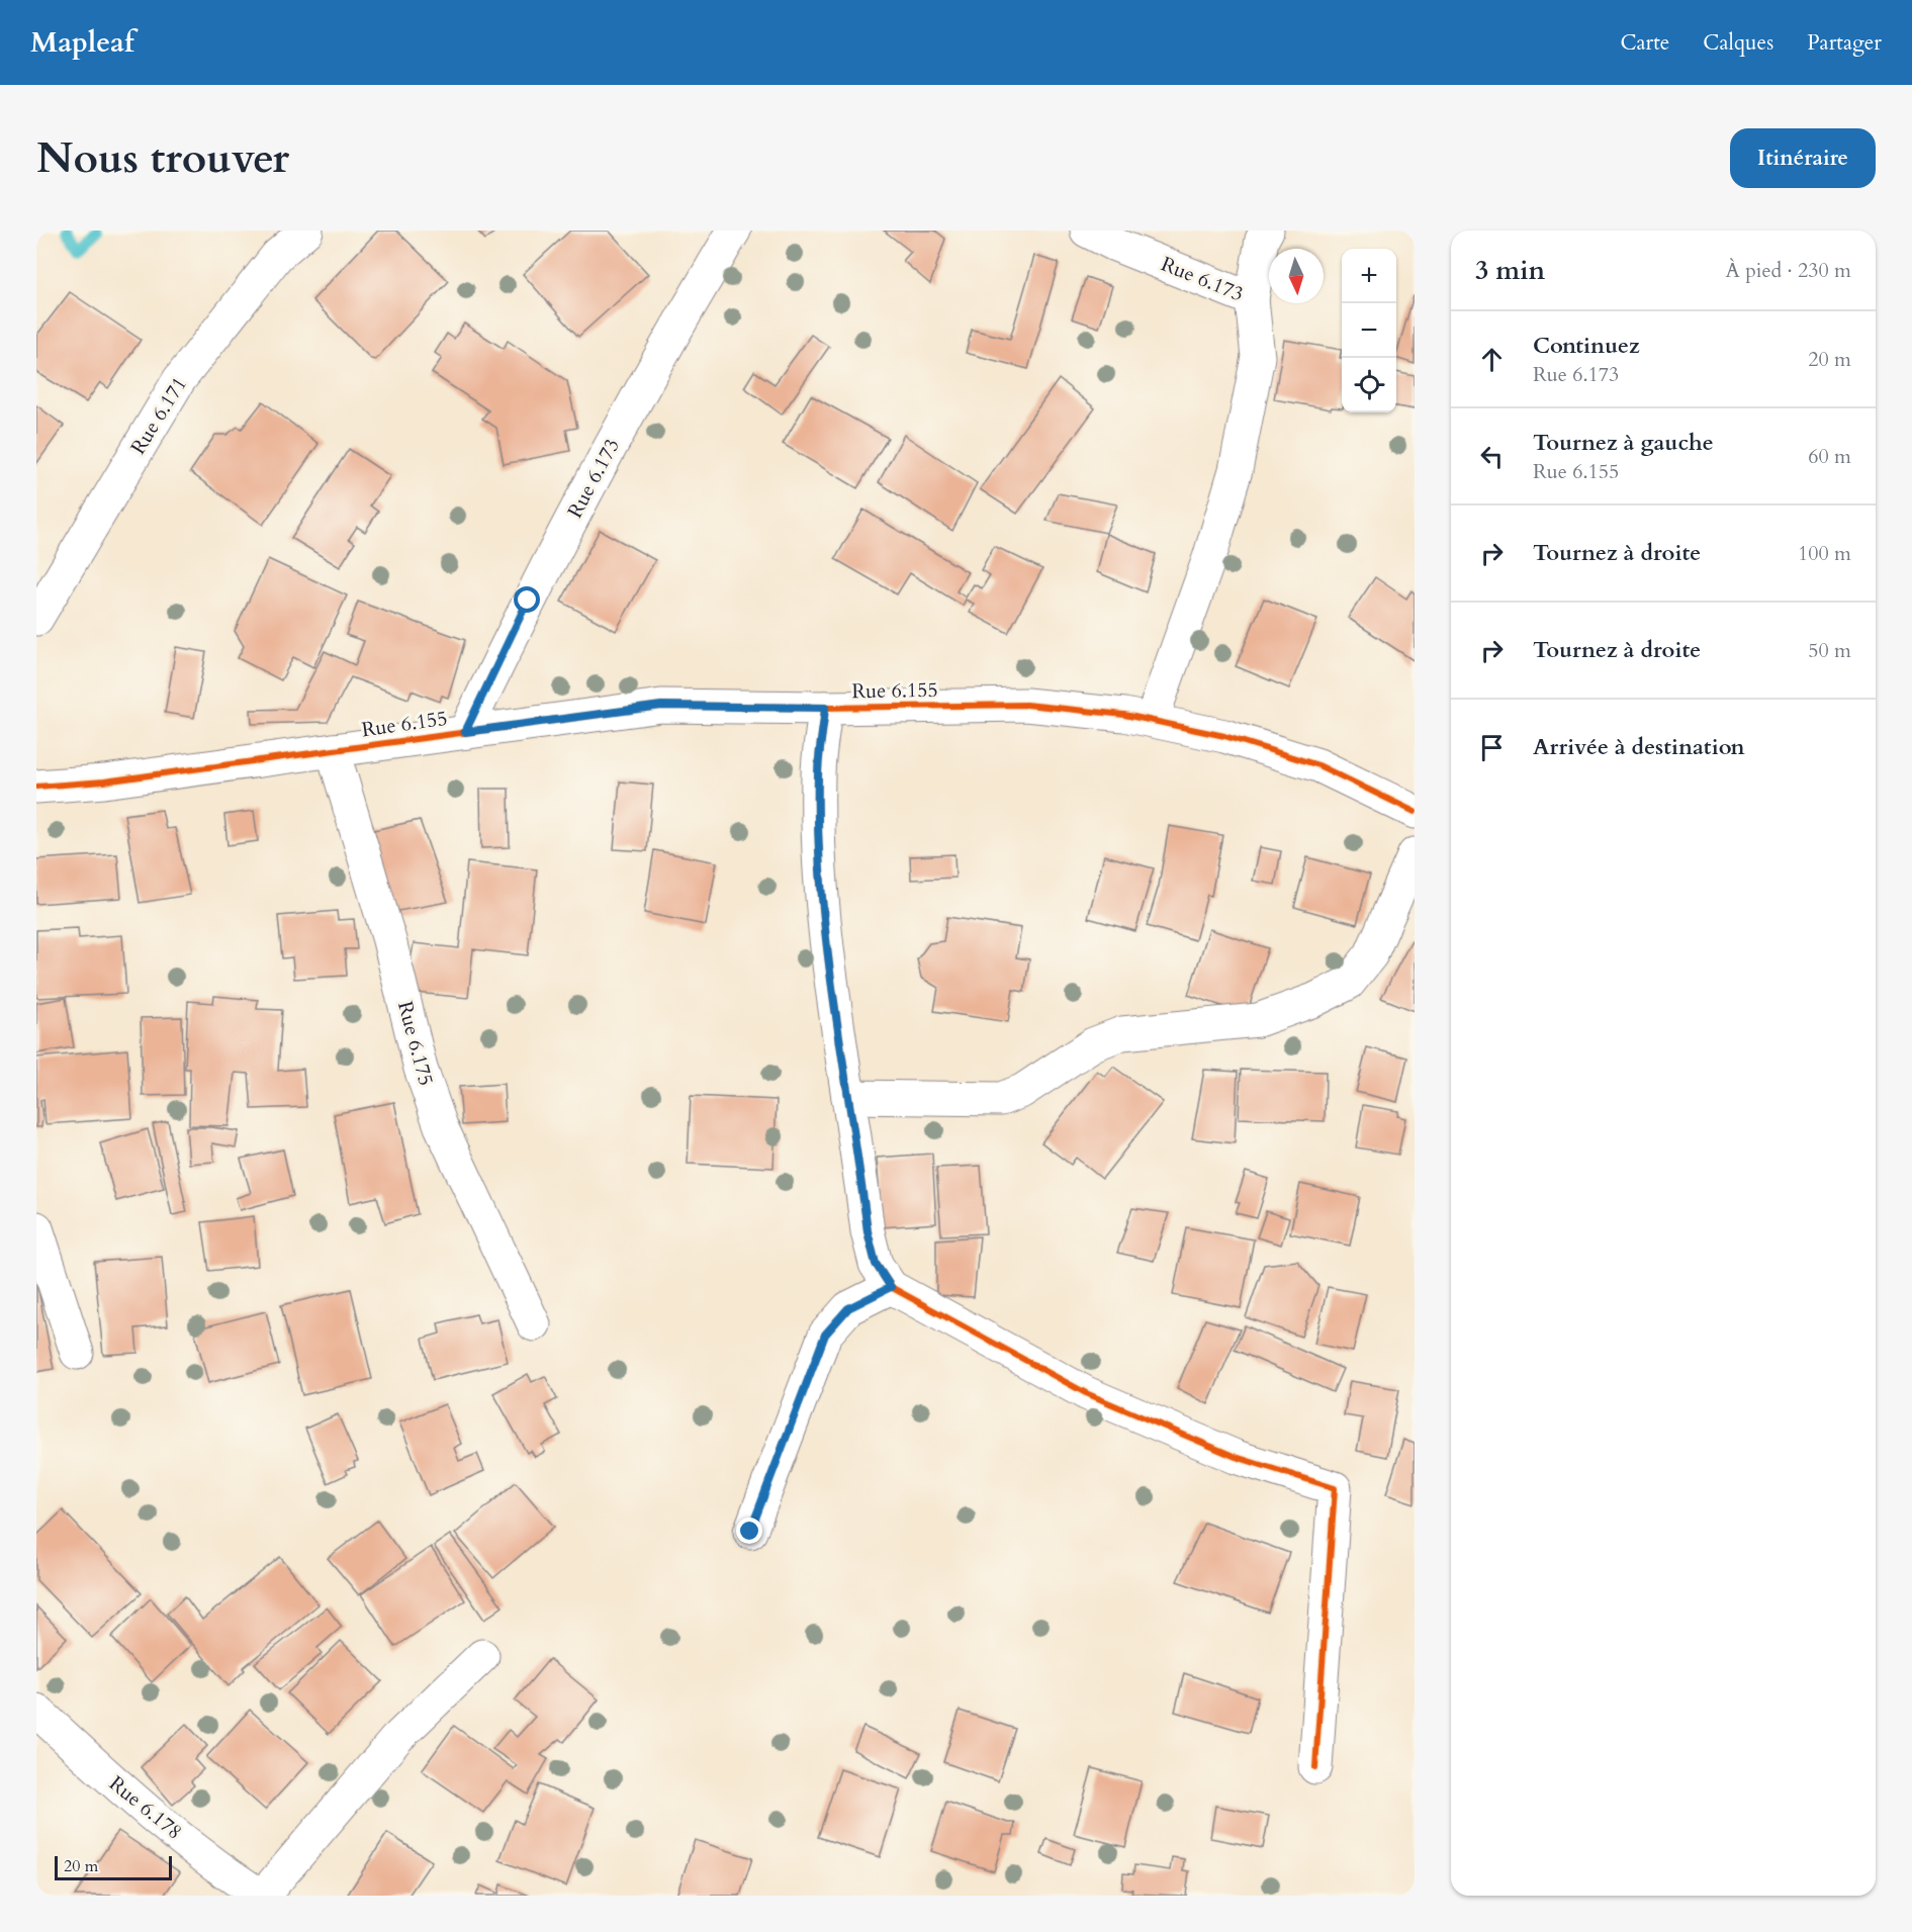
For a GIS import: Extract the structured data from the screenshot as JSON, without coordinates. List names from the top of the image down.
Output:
{
  "streets": {
    "street": [
      "Rue 6.173",
      "Rue 6.171",
      "Rue 6.155",
      "Rue 6.175",
      "Rue 6.178"
    ]
  },
  "crossings": [
    ["Rue 6.173", "Rue 6.155"],
    ["Rue 6.155", "Rue 6.175"]
  ],
  "scale_bar": "20 m",
  "north": "bottom",
  "page": {
    "header": "Mapleaf",
    "nav": ["Carte", "Calques", "Partager"],
    "buttons": "Itinéraire",
    "title": "Nous trouver",
    "heading": ["3 min", "À pied · 230 m"],
    "map_buttons": ["+", "−"],
    "list": [
      ["Continuez", "Rue 6.173", "20 m"],
      ["Tournez à gauche", "Rue 6.155", "60 m"],
      ["Tournez à droite", "100 m"],
      ["Tournez à droite", "50 m"],
      "Arrivée à destination"
    ],
    "scale": "20 m"
  }
}
